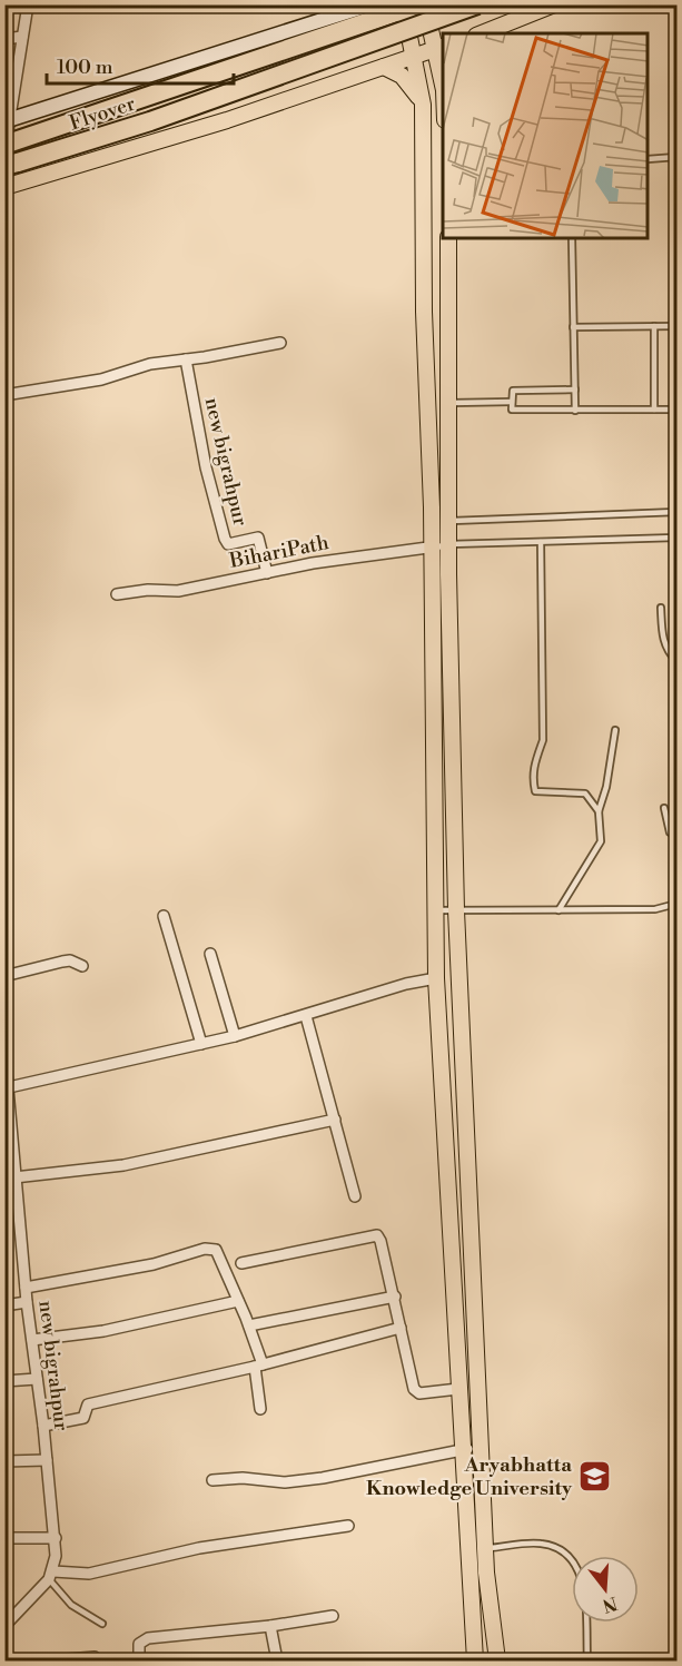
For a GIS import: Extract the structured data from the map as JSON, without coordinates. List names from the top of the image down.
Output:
{
  "streets": {
    "highway": ["Flyover"],
    "street": ["new bigrahpur", "BihariPath"]
  },
  "crossings": [
    ["new bigrahpur", "BihariPath"]
  ],
  "places": {
    "school or university": ["Aryabhatta Knowledge University"]
  },
  "scale_bar": "100 m",
  "north": "bottom"
}
